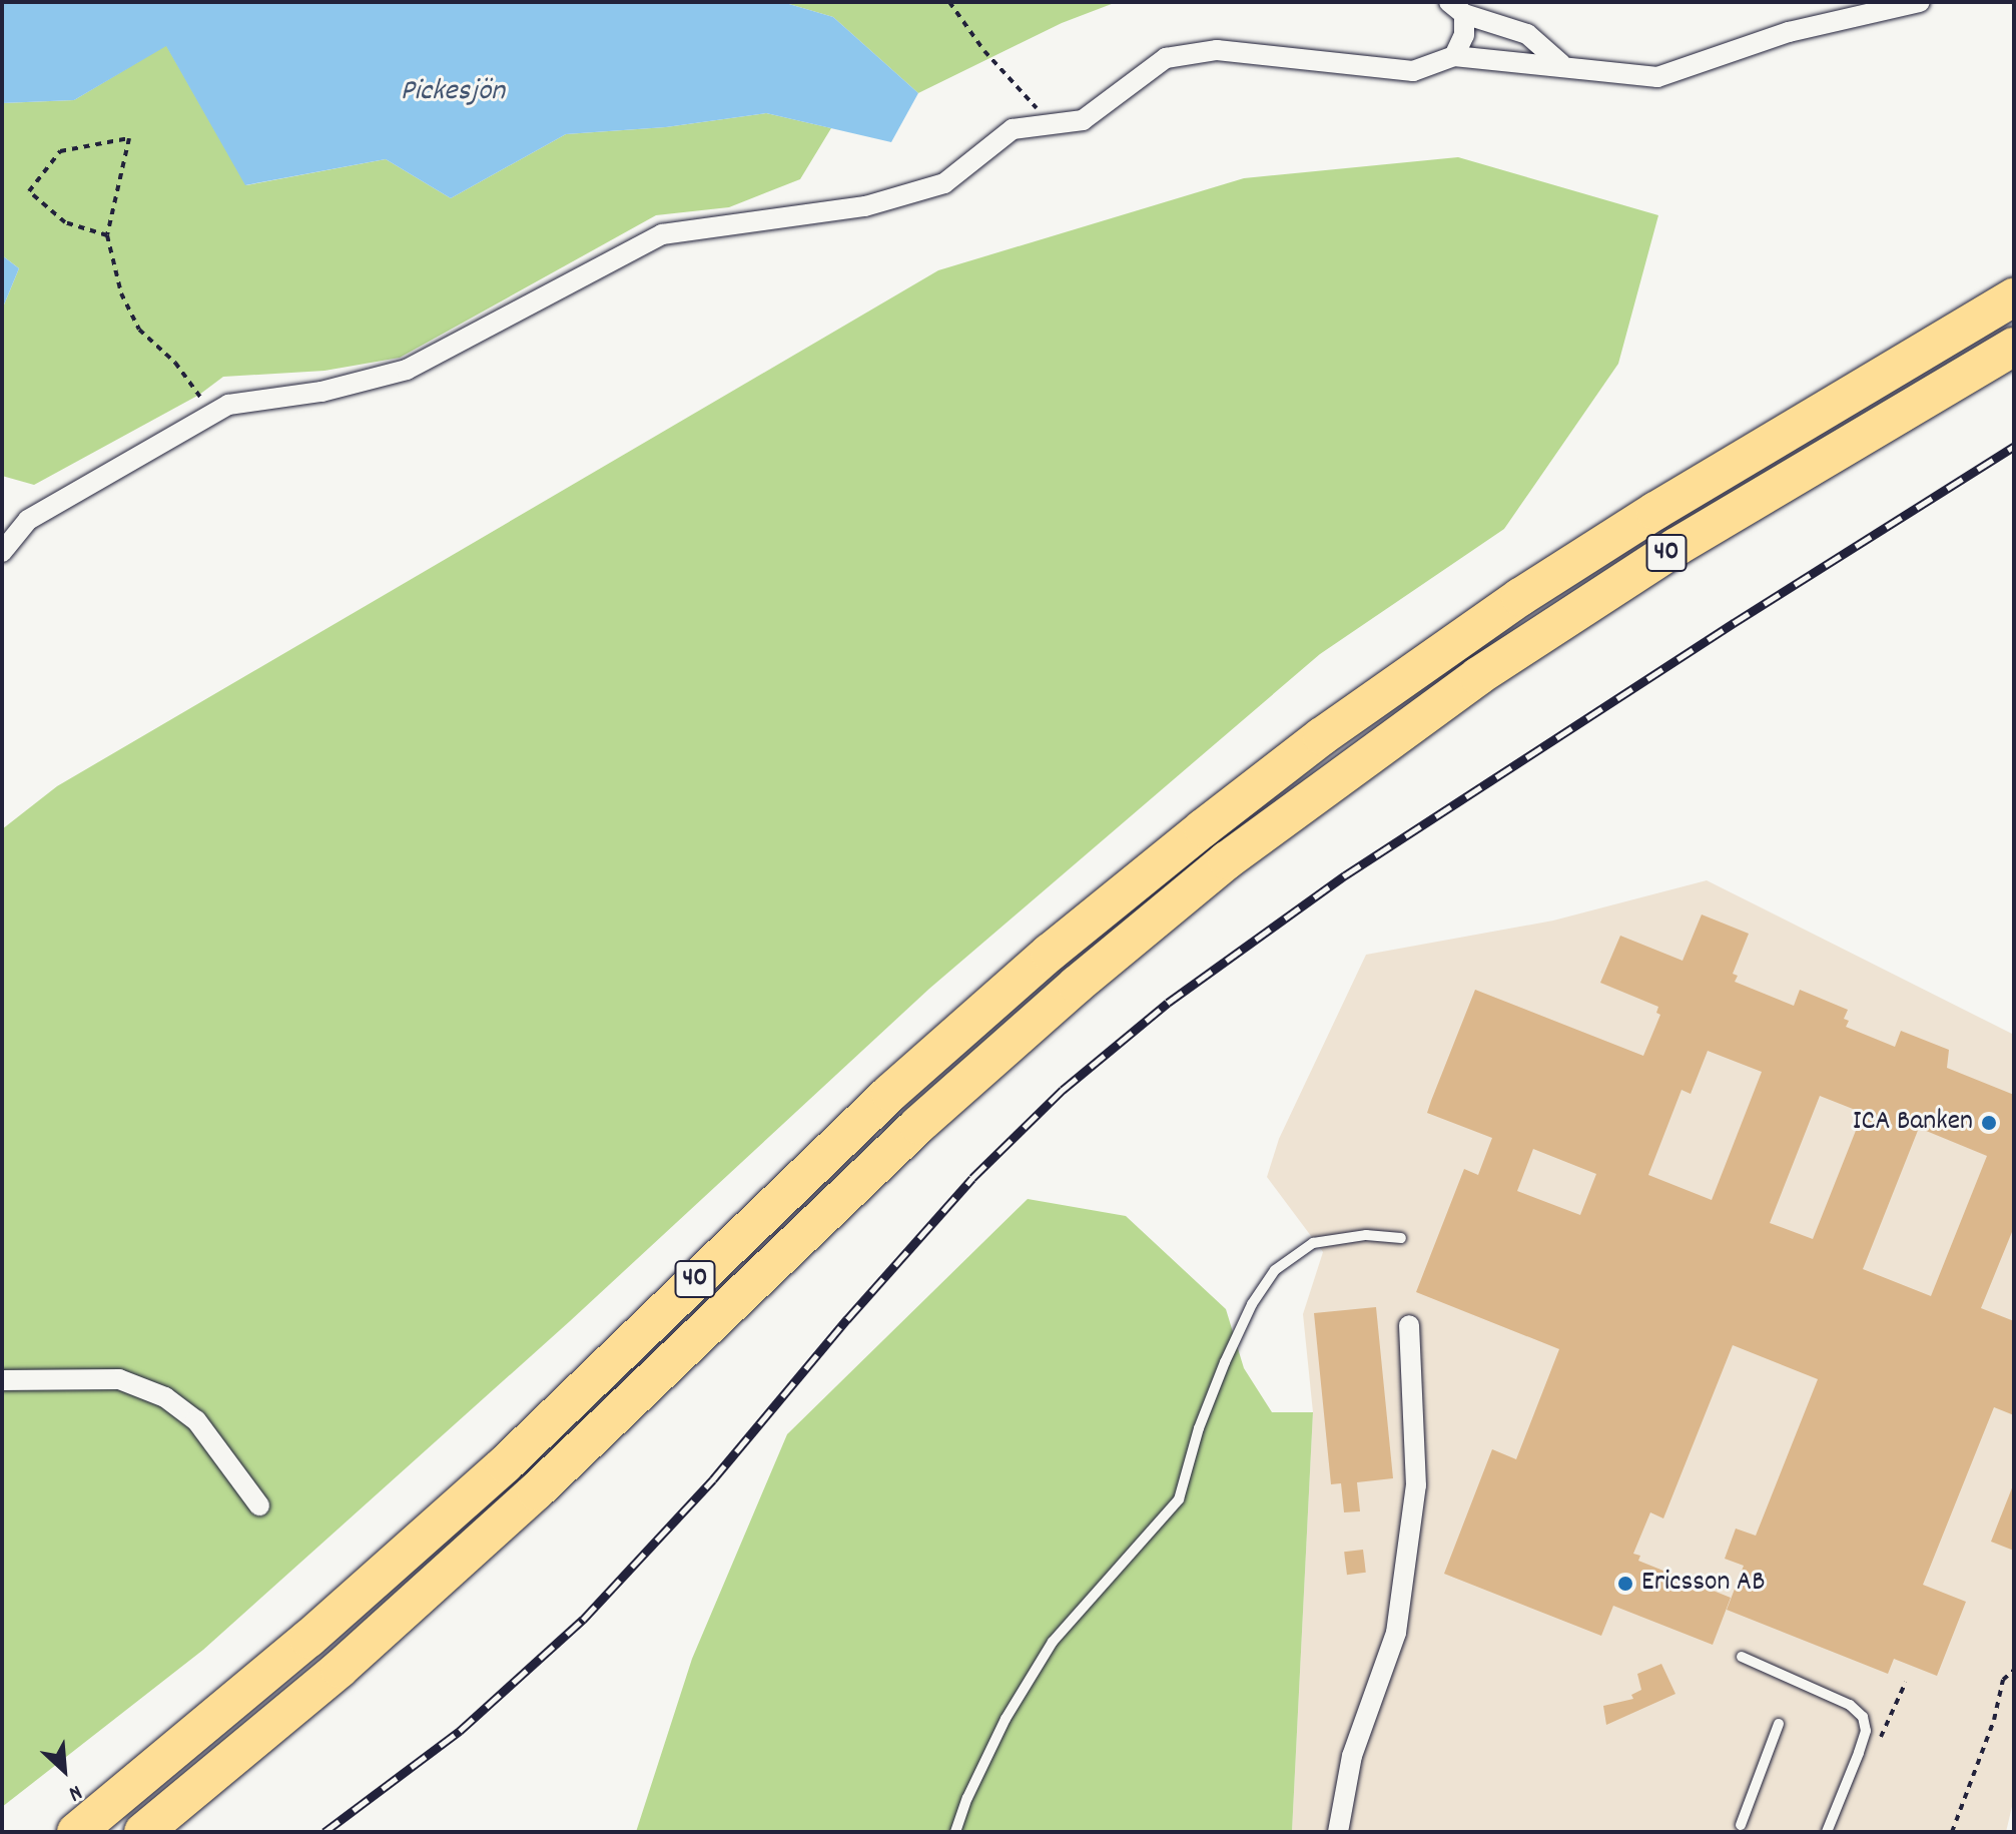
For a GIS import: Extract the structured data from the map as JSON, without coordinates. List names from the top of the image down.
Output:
{
  "streets": {
    "highway": ["40"]
  },
  "water": ["Pickesjön"],
  "places": ["ICA Banken", "Ericsson AB"],
  "north": "bottom right"
}
